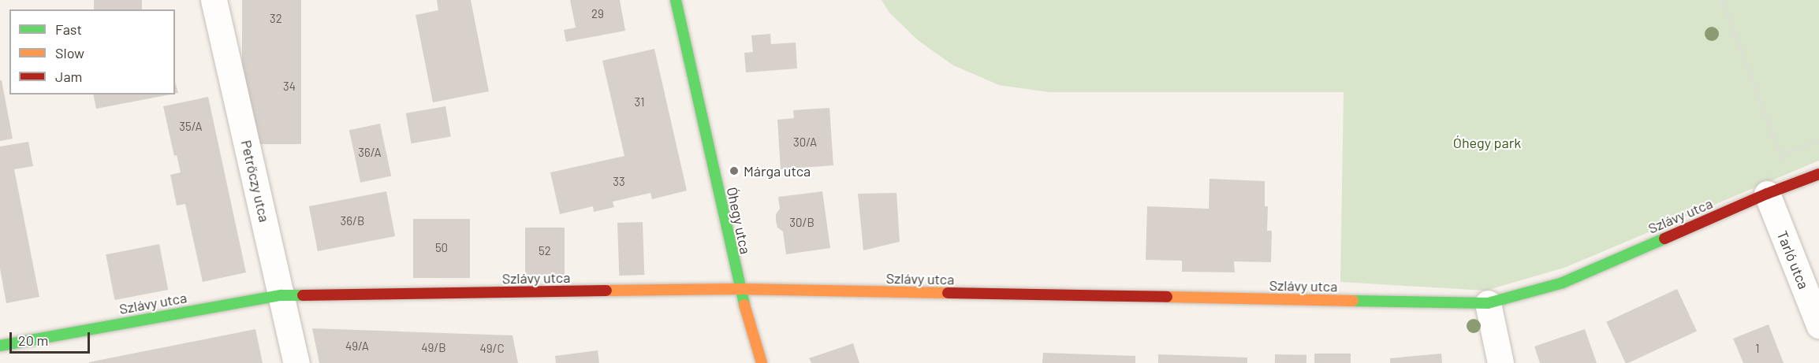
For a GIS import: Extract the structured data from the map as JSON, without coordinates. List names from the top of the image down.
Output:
{
  "streets": {
    "street": [
      "Petrőczy utca",
      "Szlávy utca",
      "Óhegy utca",
      "Tarló utca"
    ]
  },
  "crossings": [
    ["Petrőczy utca", "Szlávy utca"],
    ["Szlávy utca", "Óhegy utca"],
    ["Szlávy utca", "Tarló utca"]
  ],
  "parks": ["Óhegy park"],
  "places": ["Márga utca"],
  "house_numbers": [
    "29",
    "32",
    "34",
    "31",
    "35/A",
    "30/A",
    "36/A",
    "33",
    "36/B",
    "30/B",
    "50",
    "52",
    "49/A",
    "49/B",
    "49/C",
    "1"
  ],
  "legend": ["Fast", "Slow", "Jam"],
  "scale_bar": "20 m"
}
